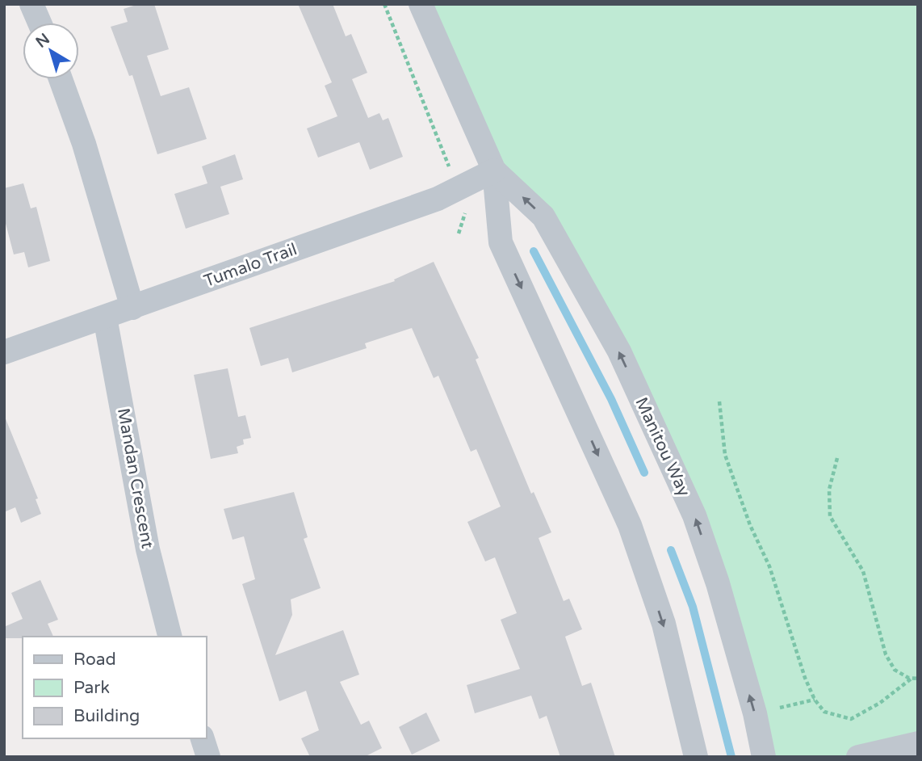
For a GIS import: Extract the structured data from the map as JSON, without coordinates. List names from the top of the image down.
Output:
{
  "streets": {
    "street": ["Tumalo Trail", "Manitou Way", "Mandan Crescent"]
  },
  "crossings": [
    ["Tumalo Trail", "Manitou Way"],
    ["Tumalo Trail", "Mandan Crescent"]
  ],
  "legend": ["Road", "Park", "Building"],
  "north": "top left"
}
